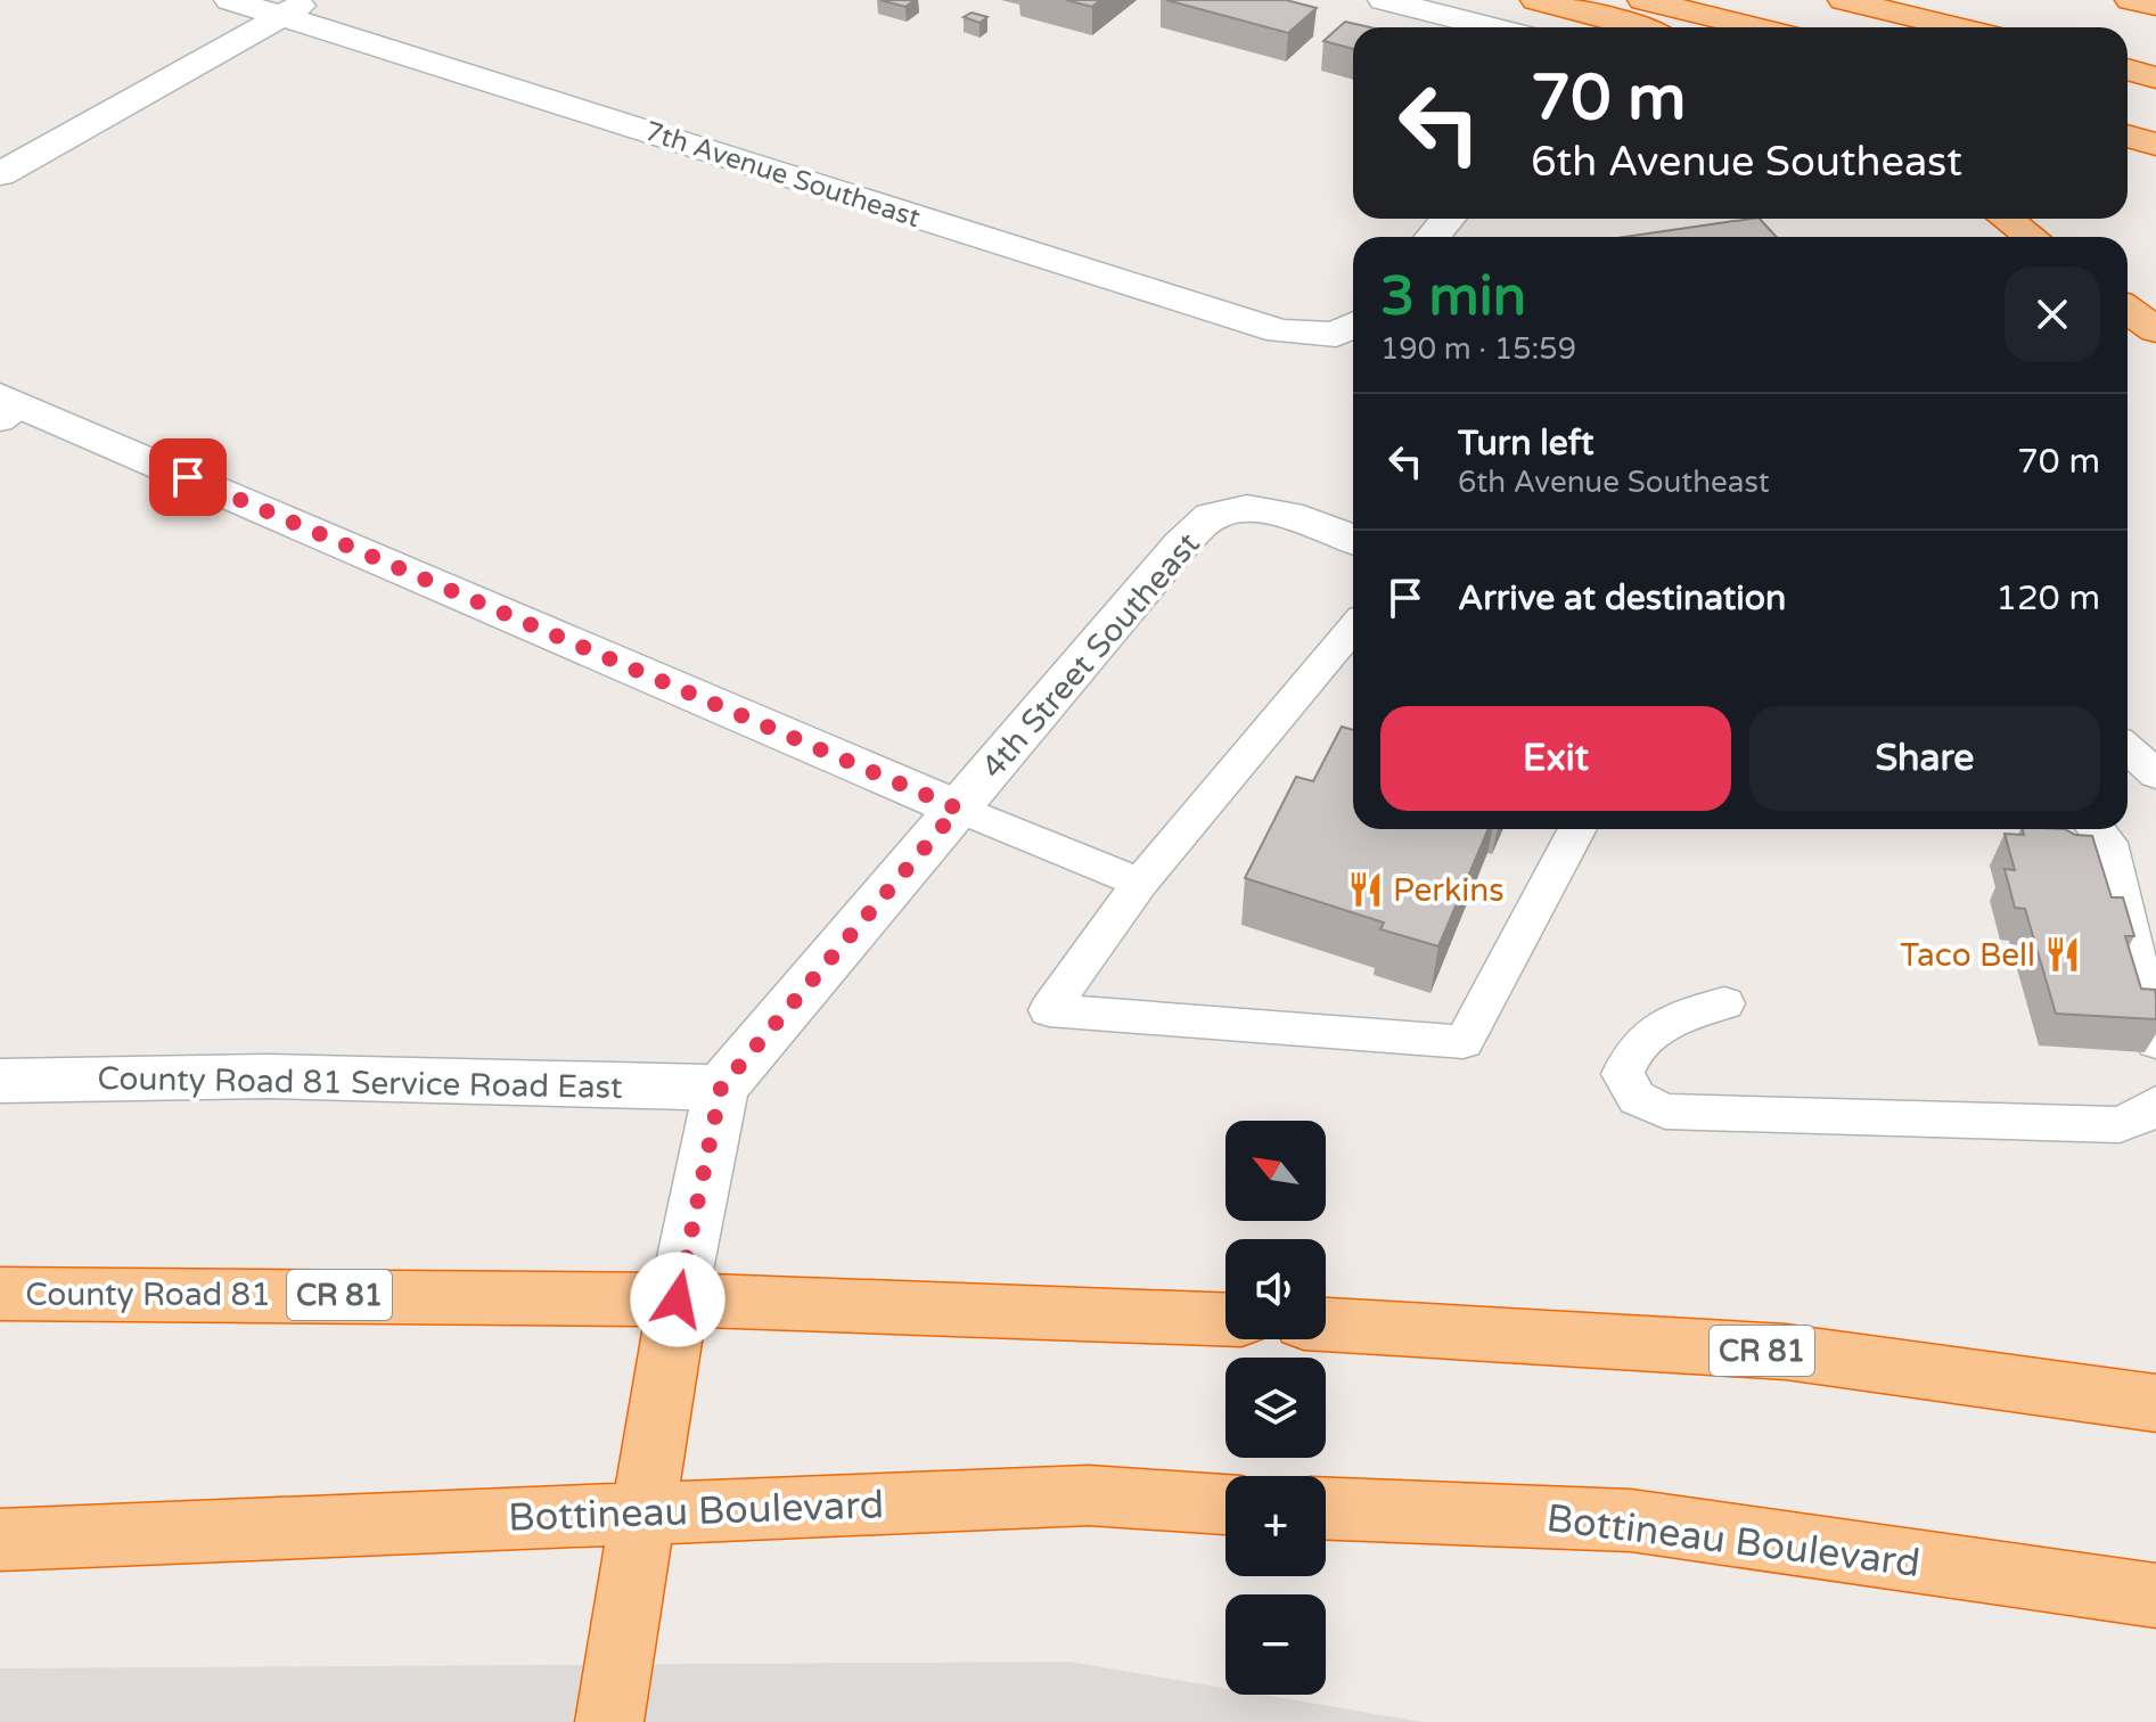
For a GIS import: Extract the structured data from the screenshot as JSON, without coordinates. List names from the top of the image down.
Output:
{
  "streets": {
    "highway": ["County Road 81", "CR 81", "Bottineau Boulevard"],
    "street": ["7th Avenue Southeast", "4th Street Southeast", "County Road 81 Service Road East"]
  },
  "crossings": [
    ["4th Street Southeast", "County Road 81 Service Road East"],
    ["4th Street Southeast", "County Road 81"],
    ["4th Street Southeast", "CR 81"],
    ["County Road 81", "CR 81"]
  ],
  "places": {
    "restaurant": ["Perkins", "Taco Bell"]
  },
  "north": "top left",
  "page": {
    "turn": ["70 m", "6th Avenue Southeast"],
    "heading": ["3 min", "190 m · 15:59"],
    "list": [
      {
        "name": "Turn left",
        "note": "6th Avenue Southeast",
        "value": "70 m"
      },
      {
        "name": "Arrive at destination",
        "value": "120 m"
      }
    ],
    "buttons": ["Exit", "Share"],
    "map_buttons": ["+", "−"]
  }
}
